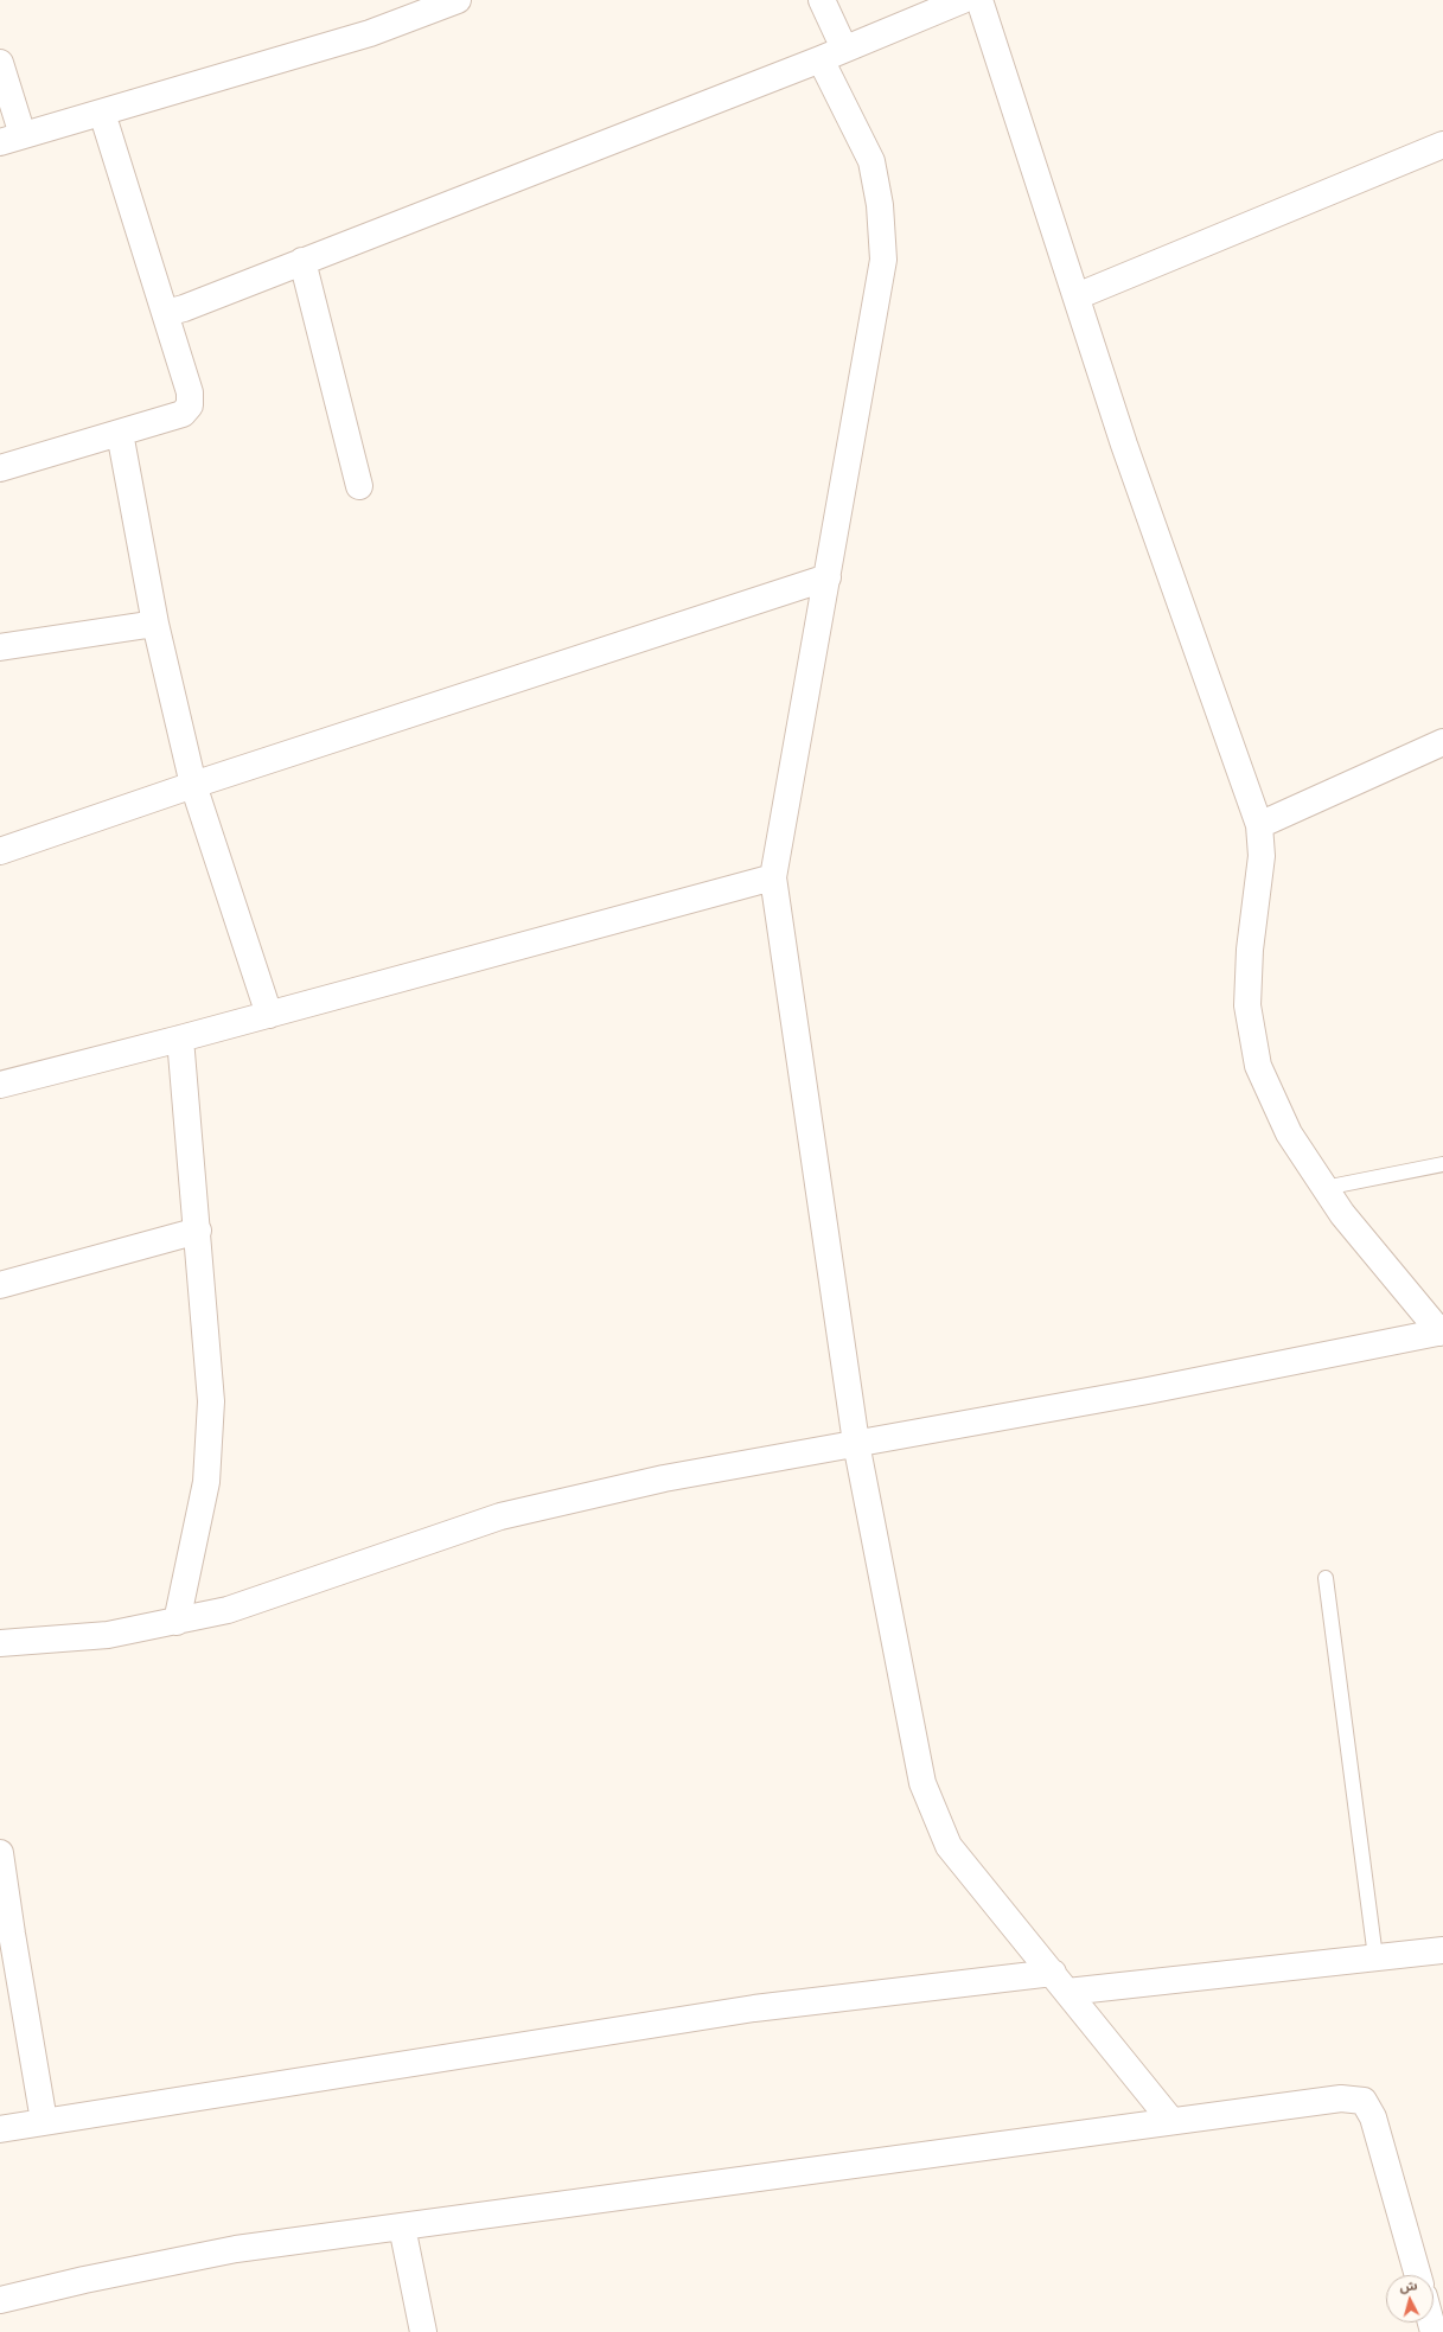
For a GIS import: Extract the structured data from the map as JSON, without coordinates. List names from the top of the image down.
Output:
{
  "north": "top"
}
